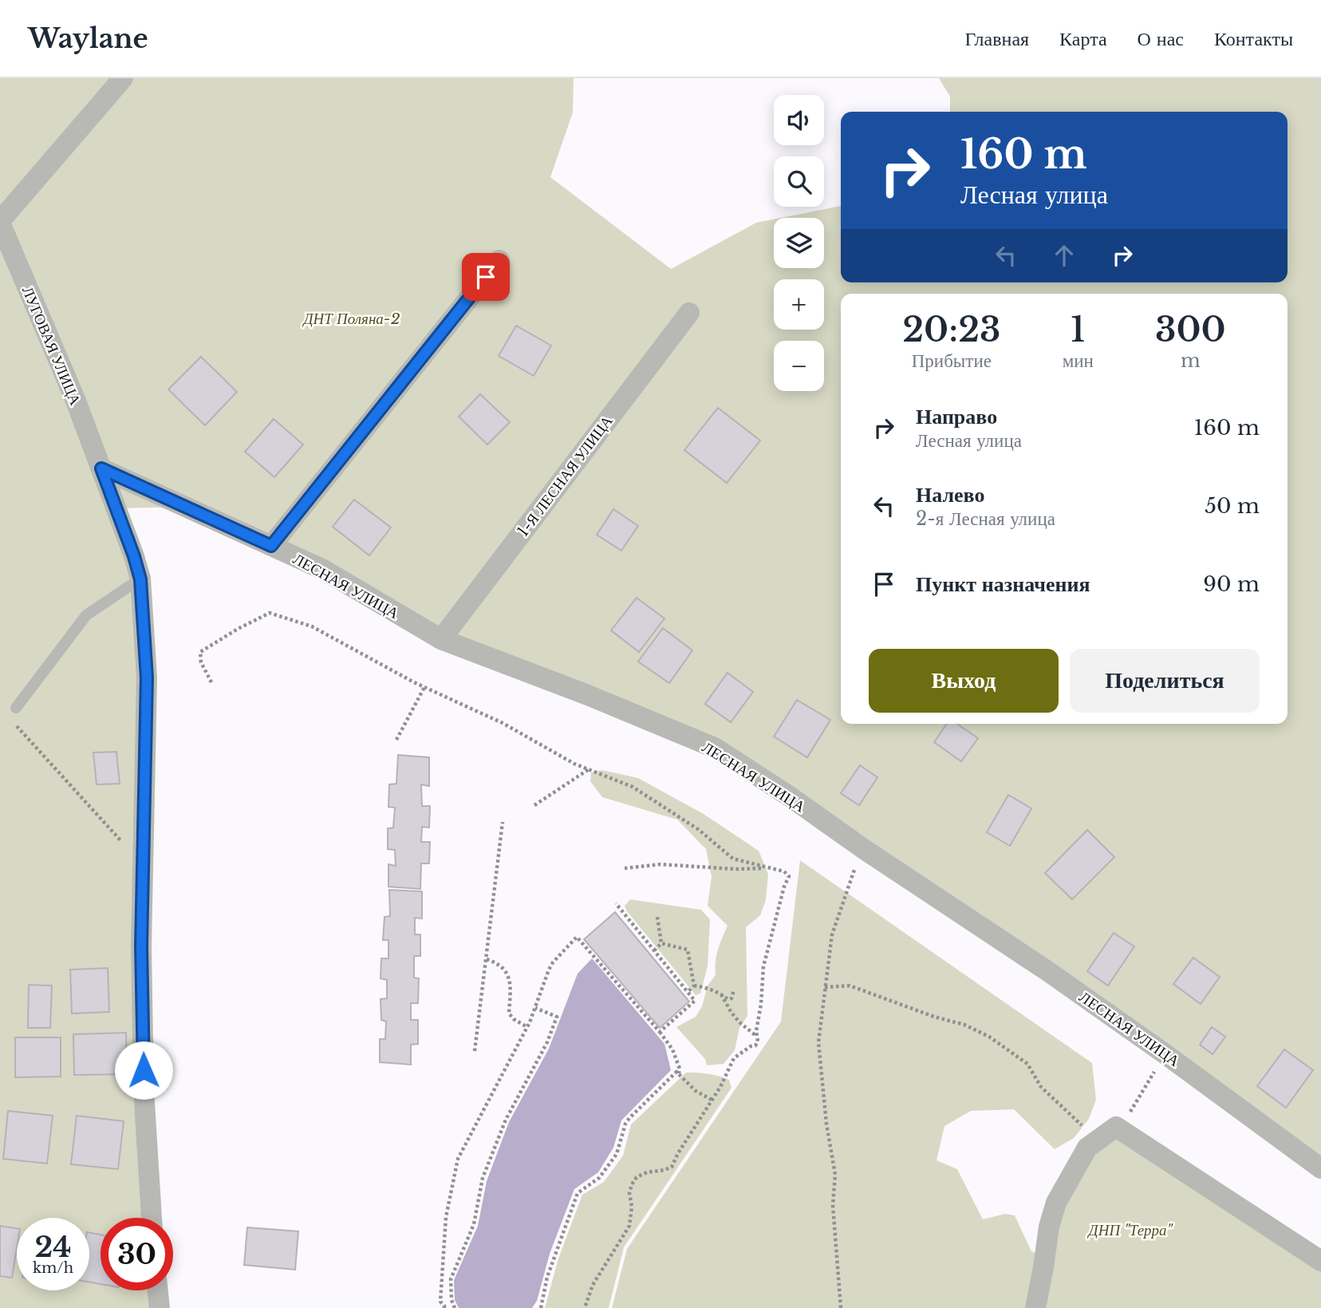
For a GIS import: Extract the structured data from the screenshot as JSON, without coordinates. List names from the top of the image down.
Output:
{
  "streets": {
    "street": ["ЛУГОВАЯ УЛИЦА", "1-Я ЛЕСНАЯ УЛИЦА", "ЛЕСНАЯ УЛИЦА"]
  },
  "crossings": [
    ["ЛУГОВАЯ УЛИЦА", "ЛЕСНАЯ УЛИЦА"],
    ["1-Я ЛЕСНАЯ УЛИЦА", "ЛЕСНАЯ УЛИЦА"]
  ],
  "parks": ["ДНТ Поляна-2", "ДНП \"Терра\""],
  "page": {
    "header": "Waylane",
    "nav": [
      "Главная",
      "Карта",
      "О нас",
      "Контакты"
    ],
    "map_buttons": ["+", "−"],
    "turn": ["160 m", "Лесная улица"],
    "eta": [
      "20:23",
      "Прибытие",
      "1",
      "мин",
      "300",
      "m"
    ],
    "list": [
      {
        "name": "Направо",
        "note": "Лесная улица",
        "value": "160 m"
      },
      {
        "name": "Налево",
        "note": "2-я Лесная улица",
        "value": "50 m"
      },
      {
        "name": "Пункт назначения",
        "value": "90 m"
      }
    ],
    "buttons": ["Выход", "Поделиться"],
    "speed": "24 km/h",
    "limit": "30"
  }
}
